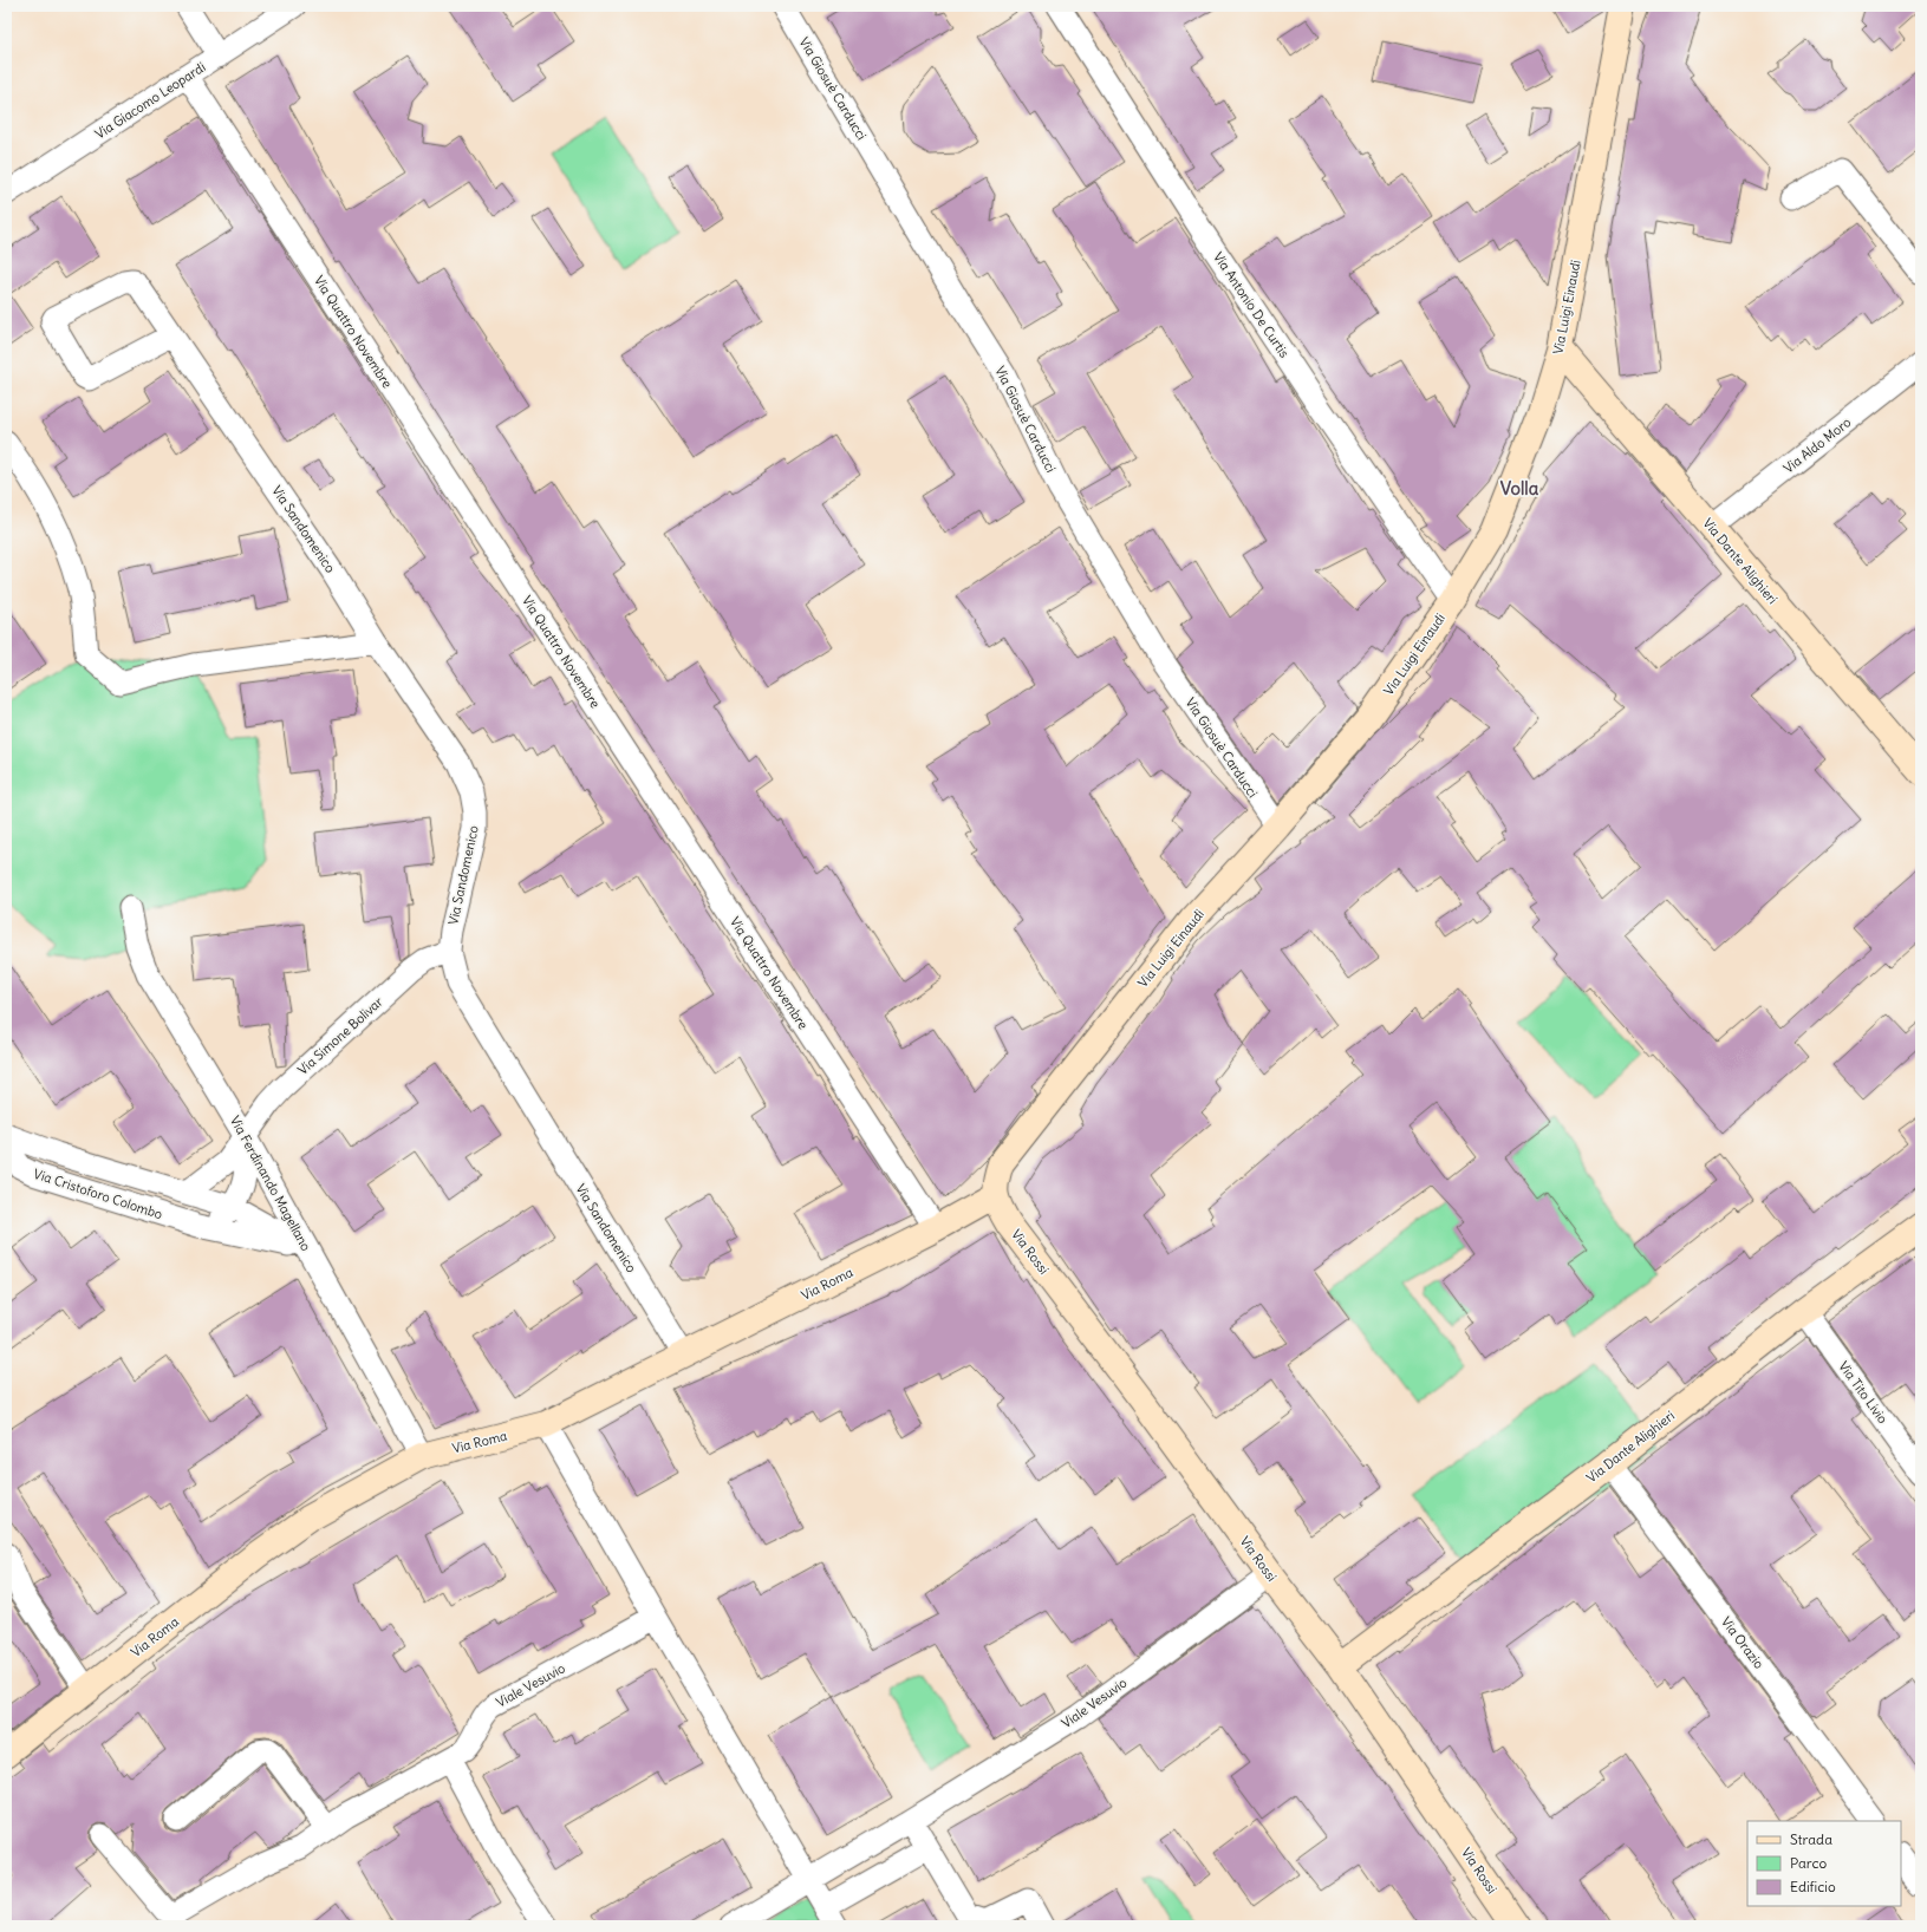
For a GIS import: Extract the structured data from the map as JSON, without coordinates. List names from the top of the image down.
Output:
{
  "streets": {
    "street": [
      "Via Giosuè Carducci",
      "Via Giacomo Leopardi",
      "Via Antonio De Curtis",
      "Via Luigi Einaudi",
      "Via Quattro Novembre",
      "Via Aldo Moro",
      "Via Sandomenico",
      "Via Dante Alighieri",
      "Via Simone Bolivar",
      "Via Ferdinando Magellano",
      "Via Cristoforo Colombo",
      "Via Rossi",
      "Via Roma",
      "Via Tito Livio",
      "Via Orazio",
      "Viale Vesuvio"
    ]
  },
  "crossings": [
    ["Via Giosuè Carducci", "Via Luigi Einaudi"],
    ["Via Giacomo Leopardi", "Via Quattro Novembre"],
    ["Via Antonio De Curtis", "Via Luigi Einaudi"],
    ["Via Luigi Einaudi", "Via Dante Alighieri"],
    ["Via Luigi Einaudi", "Via Rossi"],
    ["Via Luigi Einaudi", "Via Roma"],
    ["Via Quattro Novembre", "Via Roma"],
    ["Via Aldo Moro", "Via Dante Alighieri"],
    ["Via Sandomenico", "Via Simone Bolivar"],
    ["Via Sandomenico", "Via Roma"],
    ["Via Dante Alighieri", "Via Rossi"],
    ["Via Dante Alighieri", "Via Tito Livio"],
    ["Via Dante Alighieri", "Via Orazio"],
    ["Via Simone Bolivar", "Via Ferdinando Magellano"],
    ["Via Ferdinando Magellano", "Via Cristoforo Colombo"],
    ["Via Ferdinando Magellano", "Via Roma"],
    ["Via Rossi", "Via Roma"],
    ["Via Rossi", "Viale Vesuvio"]
  ],
  "districts": ["Volla"],
  "legend": ["Strada", "Parco", "Edificio"]
}
